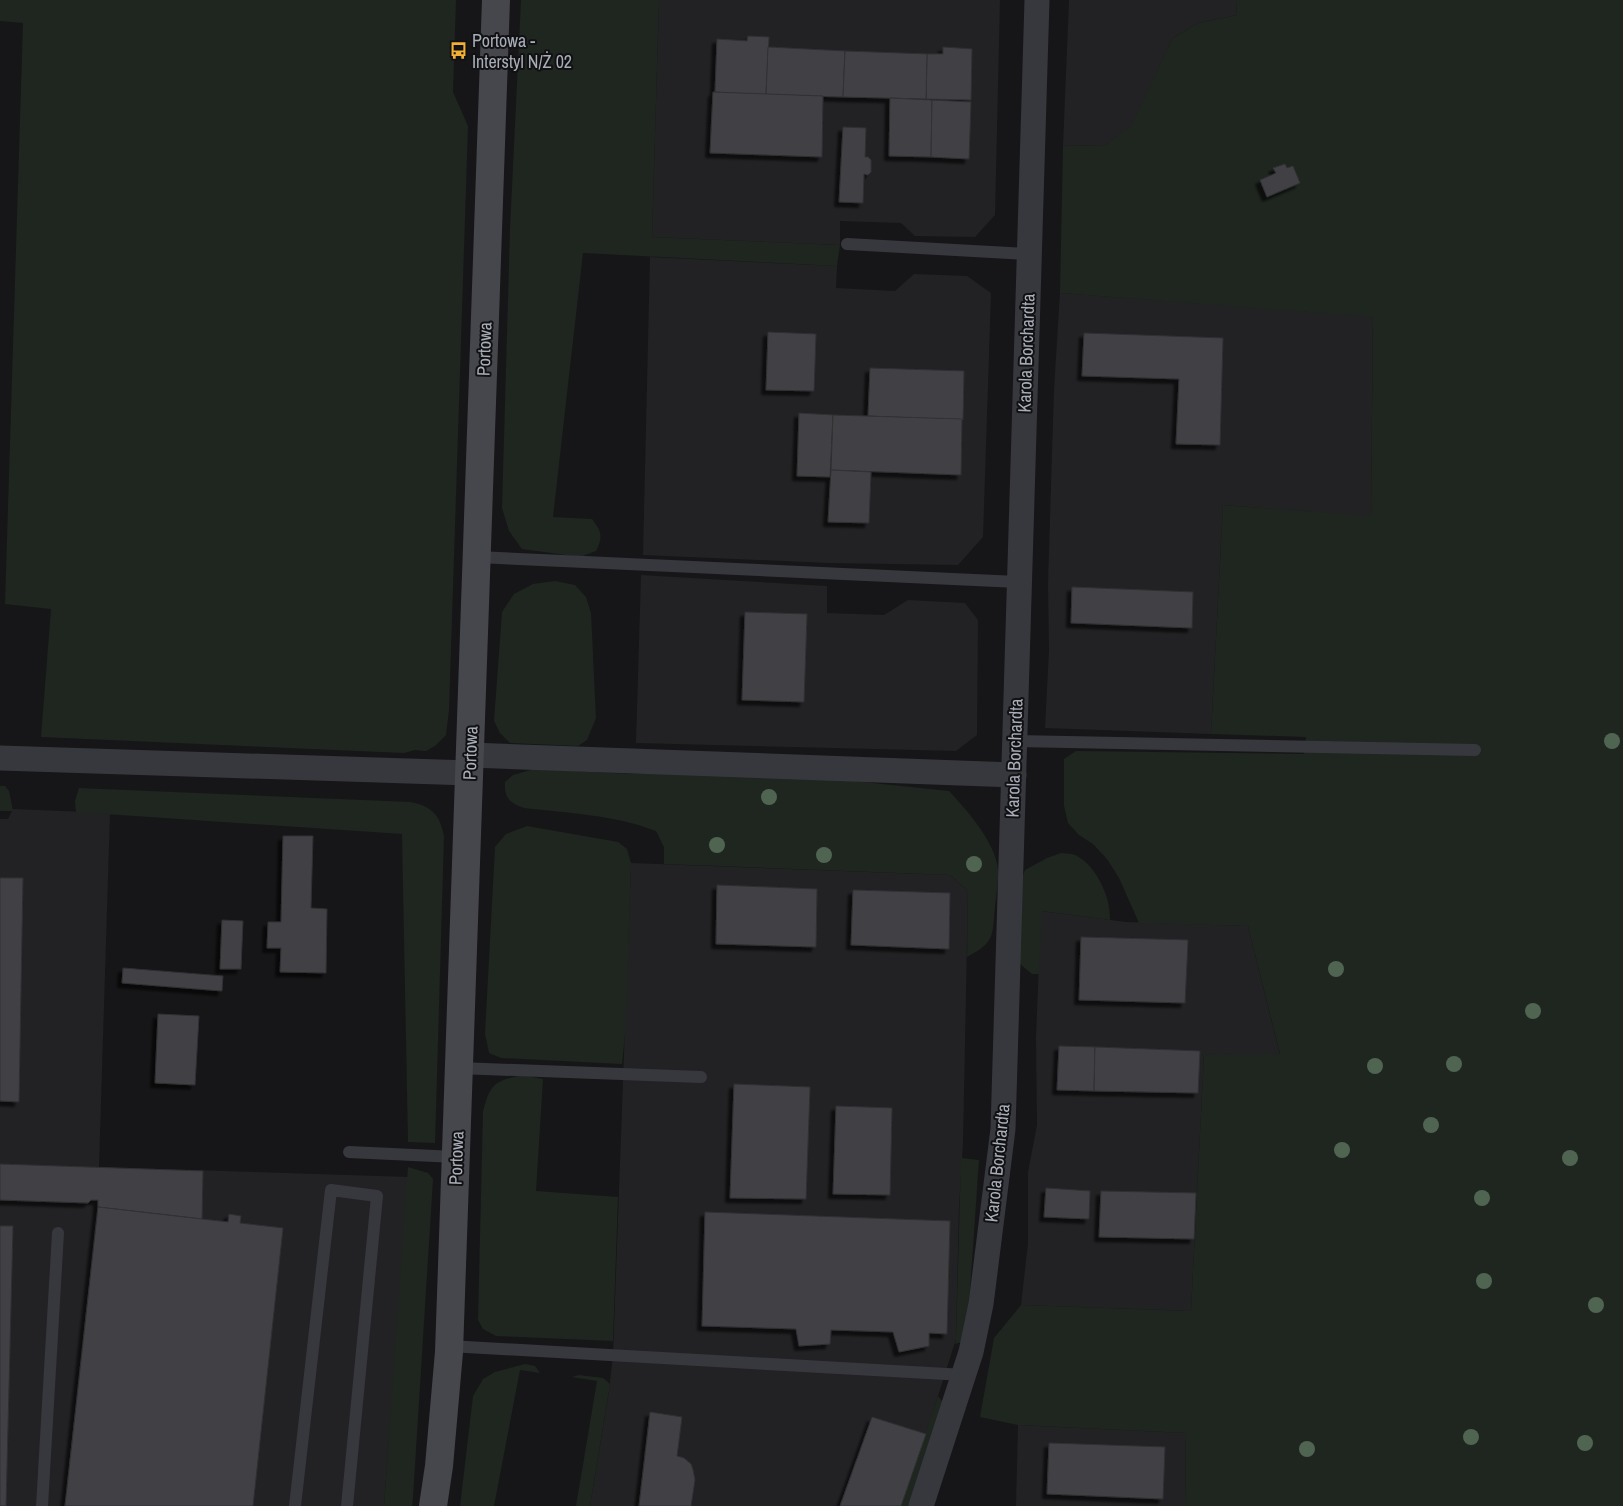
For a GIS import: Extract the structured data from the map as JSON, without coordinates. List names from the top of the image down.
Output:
{
  "streets": {
    "main road": ["Portowa"],
    "street": ["Karola Borchardta"]
  },
  "places": {
    "bus stop": ["Portowa - Interstyl N/Ż 02"]
  }
}
